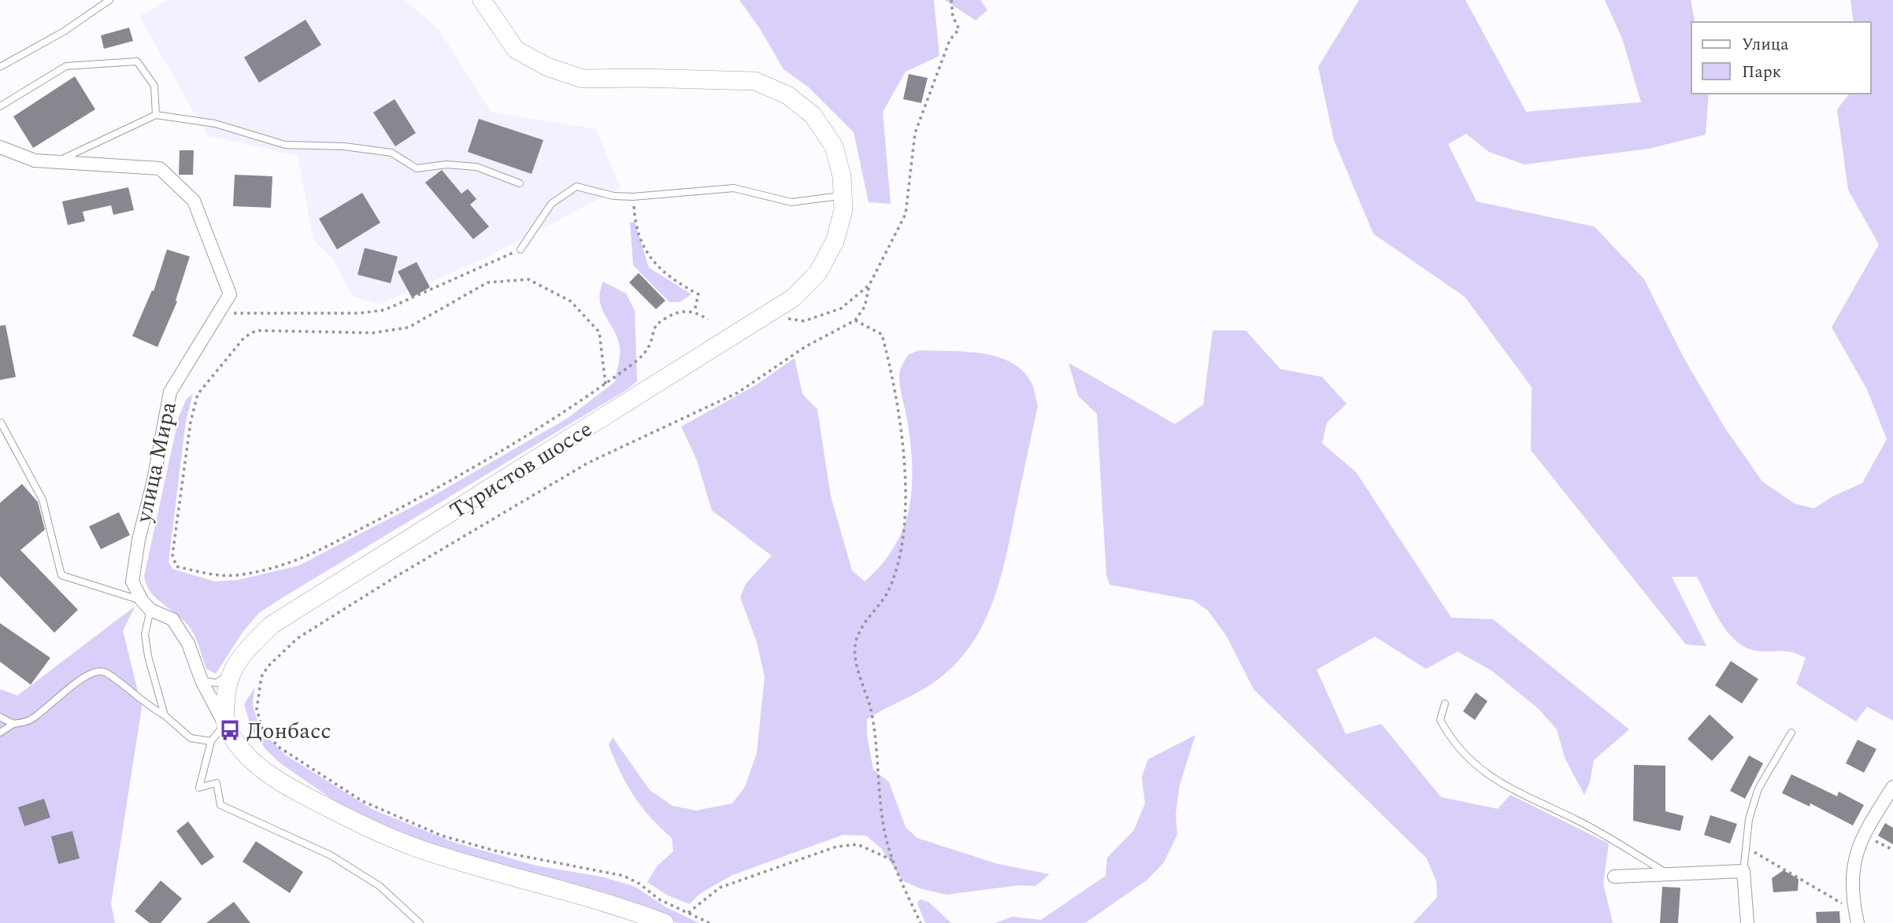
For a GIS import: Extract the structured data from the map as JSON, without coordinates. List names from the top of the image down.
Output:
{
  "streets": {
    "main road": ["Туристов шоссе"],
    "street": ["улица Мира"]
  },
  "places": {
    "bus stop": ["Донбасс"]
  },
  "legend": ["Улица", "Парк"]
}
